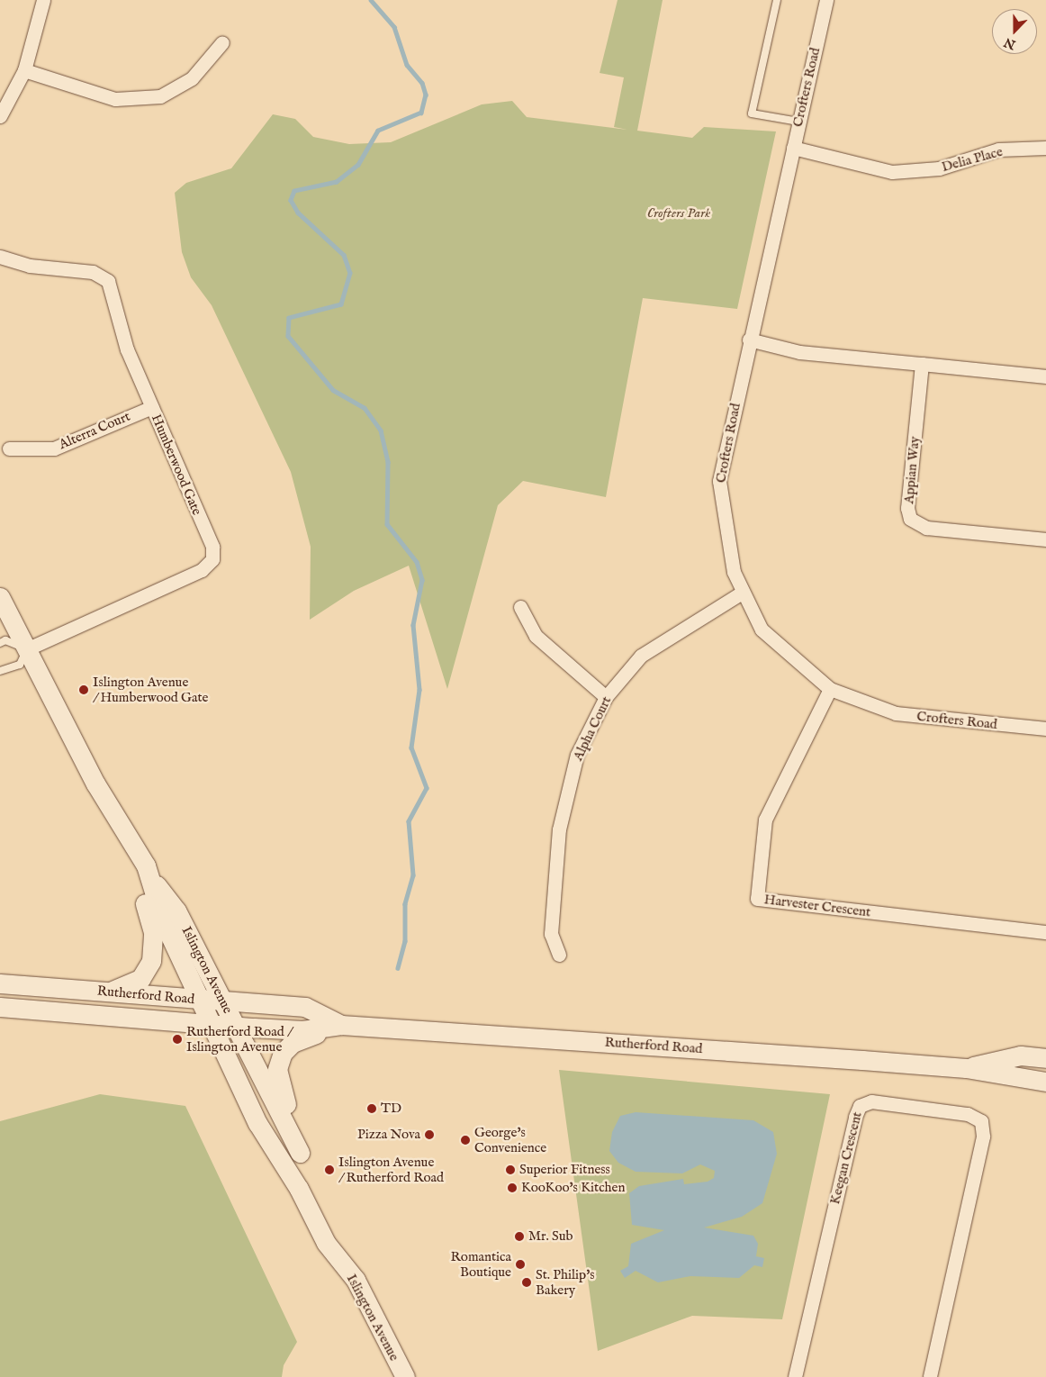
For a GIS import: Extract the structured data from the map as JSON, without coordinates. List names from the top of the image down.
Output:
{
  "streets": {
    "main road": ["Islington Avenue", "Rutherford Road"],
    "street": [
      "Crofters Road",
      "Delia Place",
      "Alterra Court",
      "Humberwood Gate",
      "Appian Way",
      "Alpha Court",
      "Harvester Crescent",
      "Keegan Crescent"
    ]
  },
  "crossings": [
    ["Crofters Road", "Delia Place"],
    ["Crofters Road", "Alpha Court"],
    ["Crofters Road", "Harvester Crescent"],
    ["Alterra Court", "Humberwood Gate"],
    ["Humberwood Gate", "Islington Avenue"],
    ["Islington Avenue", "Rutherford Road"]
  ],
  "parks": ["Crofters Park"],
  "places": [
    "Islington Avenue / Humberwood Gate",
    "Rutherford Road / Islington Avenue",
    "TD",
    "Pizza Nova",
    "George's Convenience",
    "Islington Avenue / Rutherford Road",
    "Superior Fitness",
    "KooKoo's Kitchen",
    "Mr. Sub",
    "Romantica Boutique",
    "St. Philip's Bakery"
  ],
  "north": "bottom"
}
